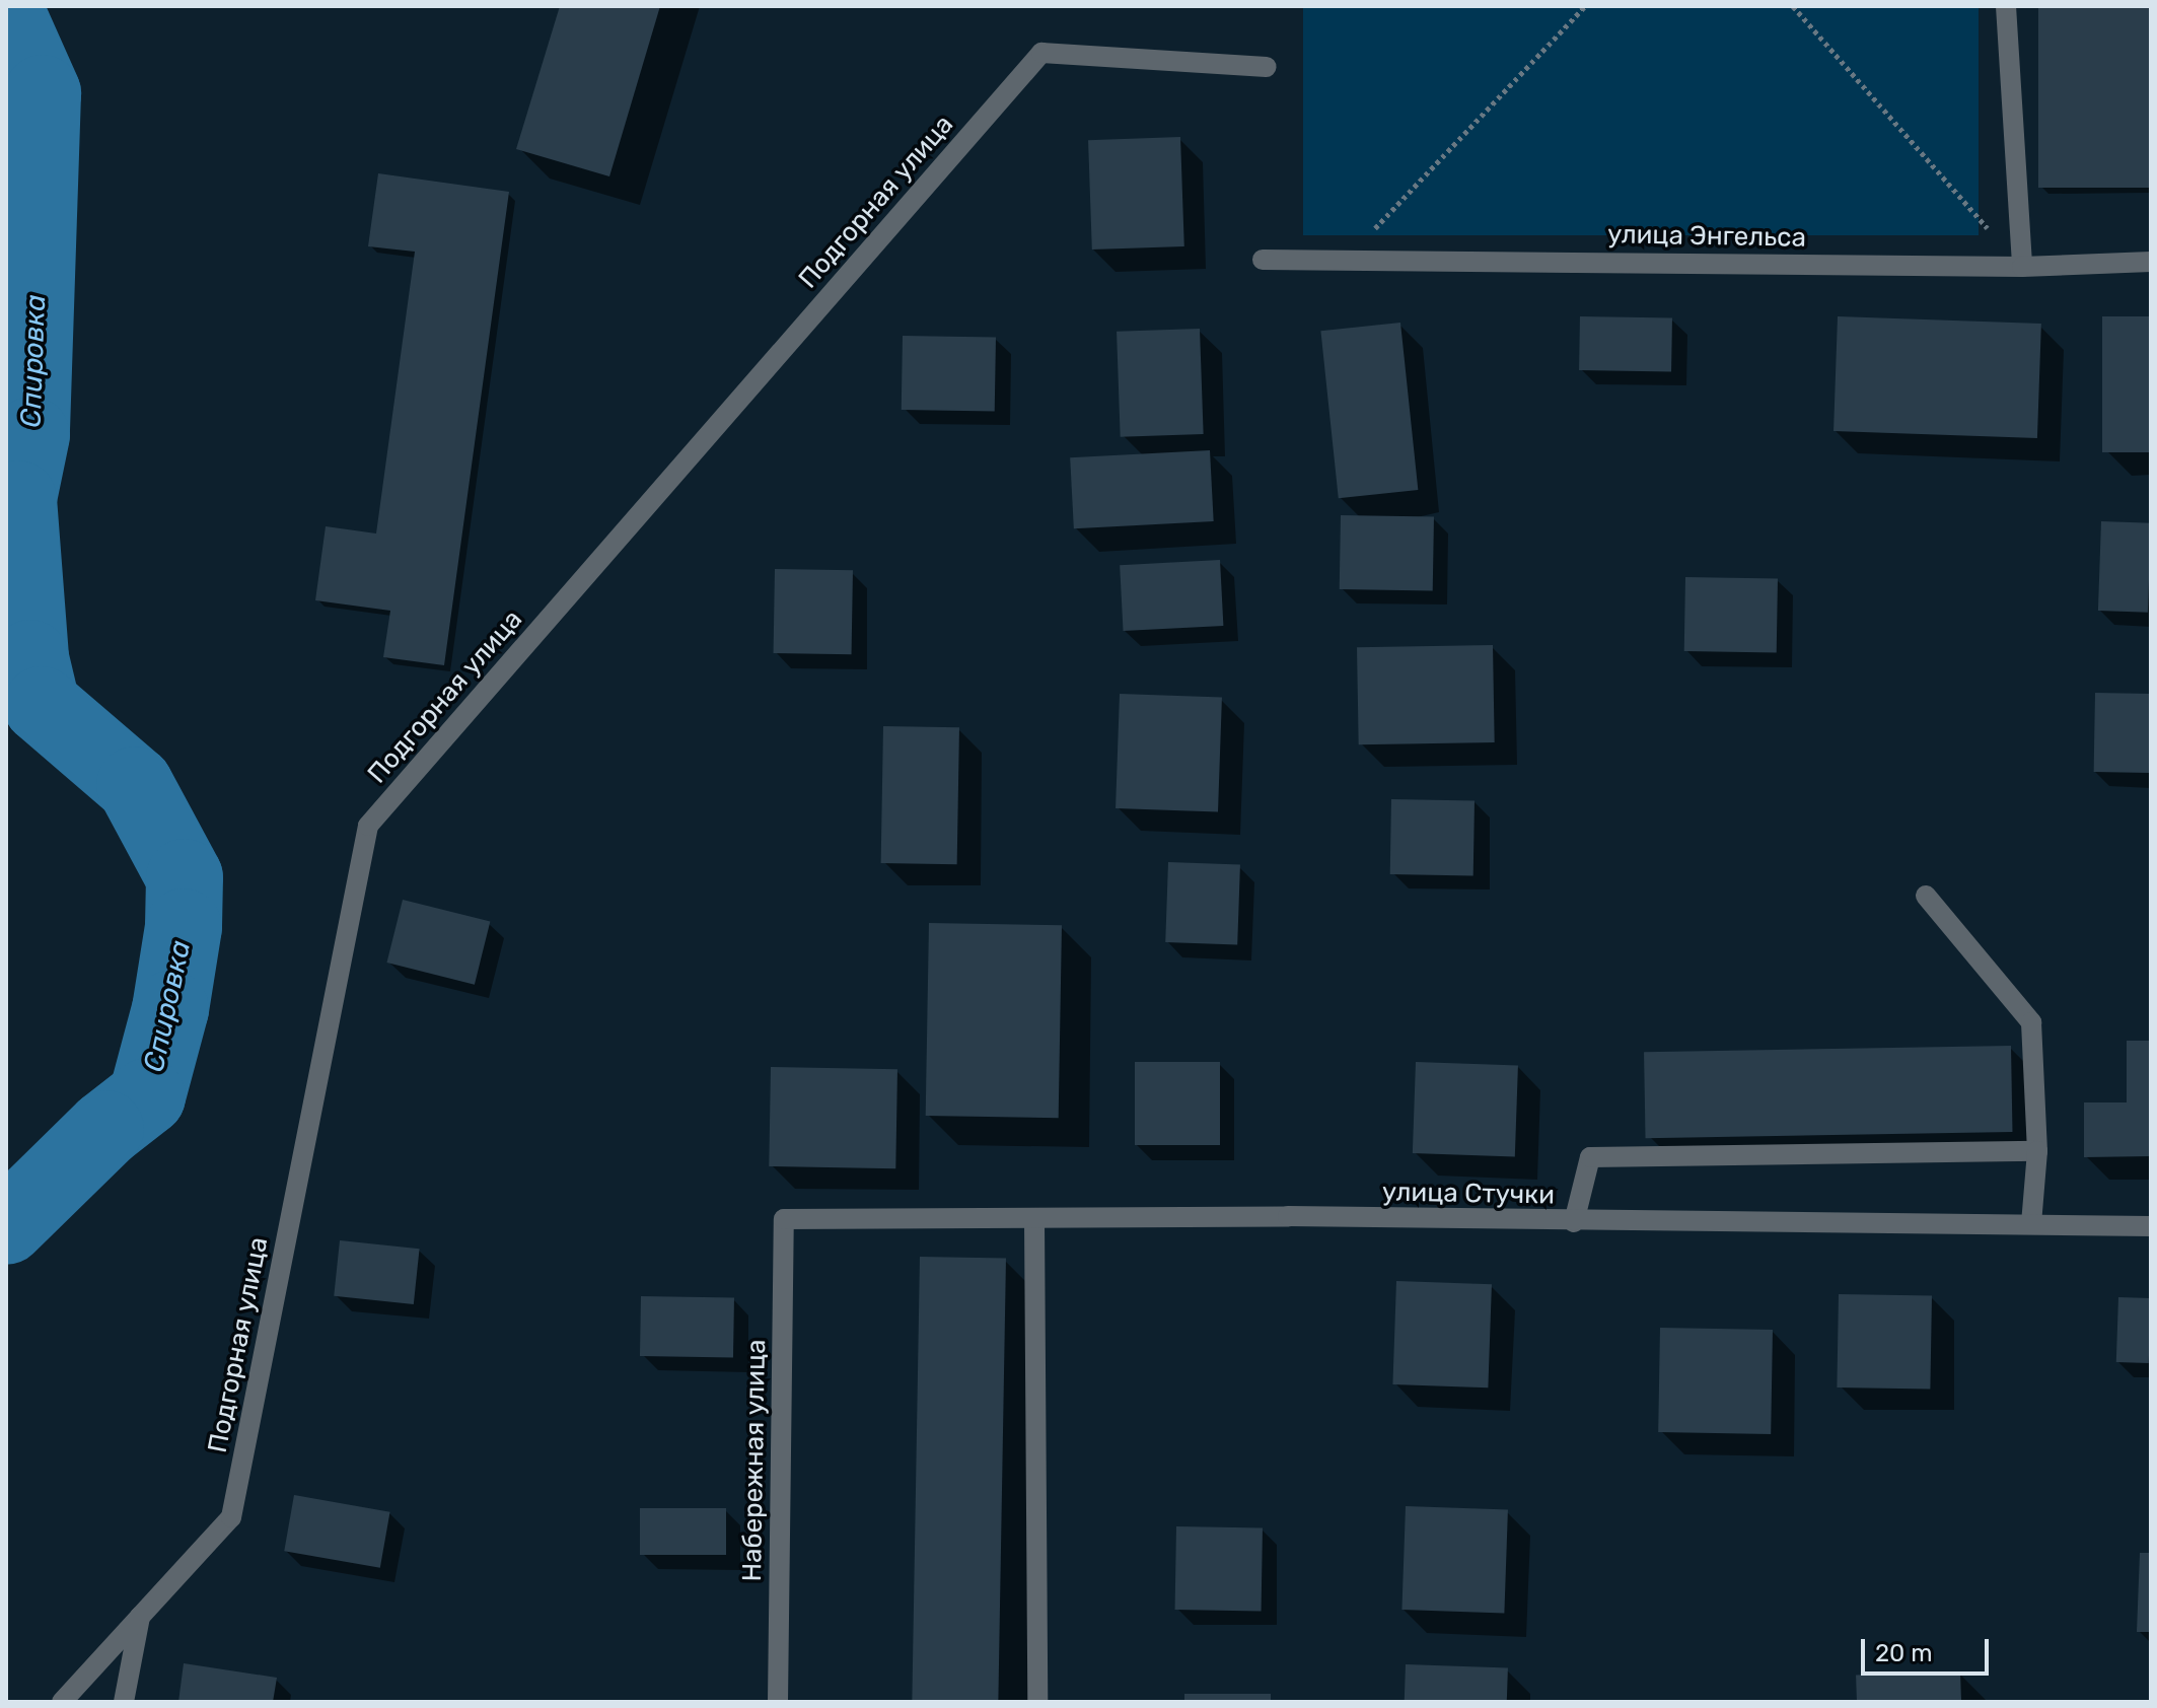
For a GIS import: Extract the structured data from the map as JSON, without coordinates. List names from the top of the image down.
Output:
{
  "streets": {
    "street": [
      "Подгорная улица",
      "улица Энгельса",
      "улица Стучки",
      "Набережная улица"
    ]
  },
  "crossings": [
    ["улица Стучки", "Набережная улица"]
  ],
  "water": ["Спировка"],
  "scale_bar": "20 m"
}
